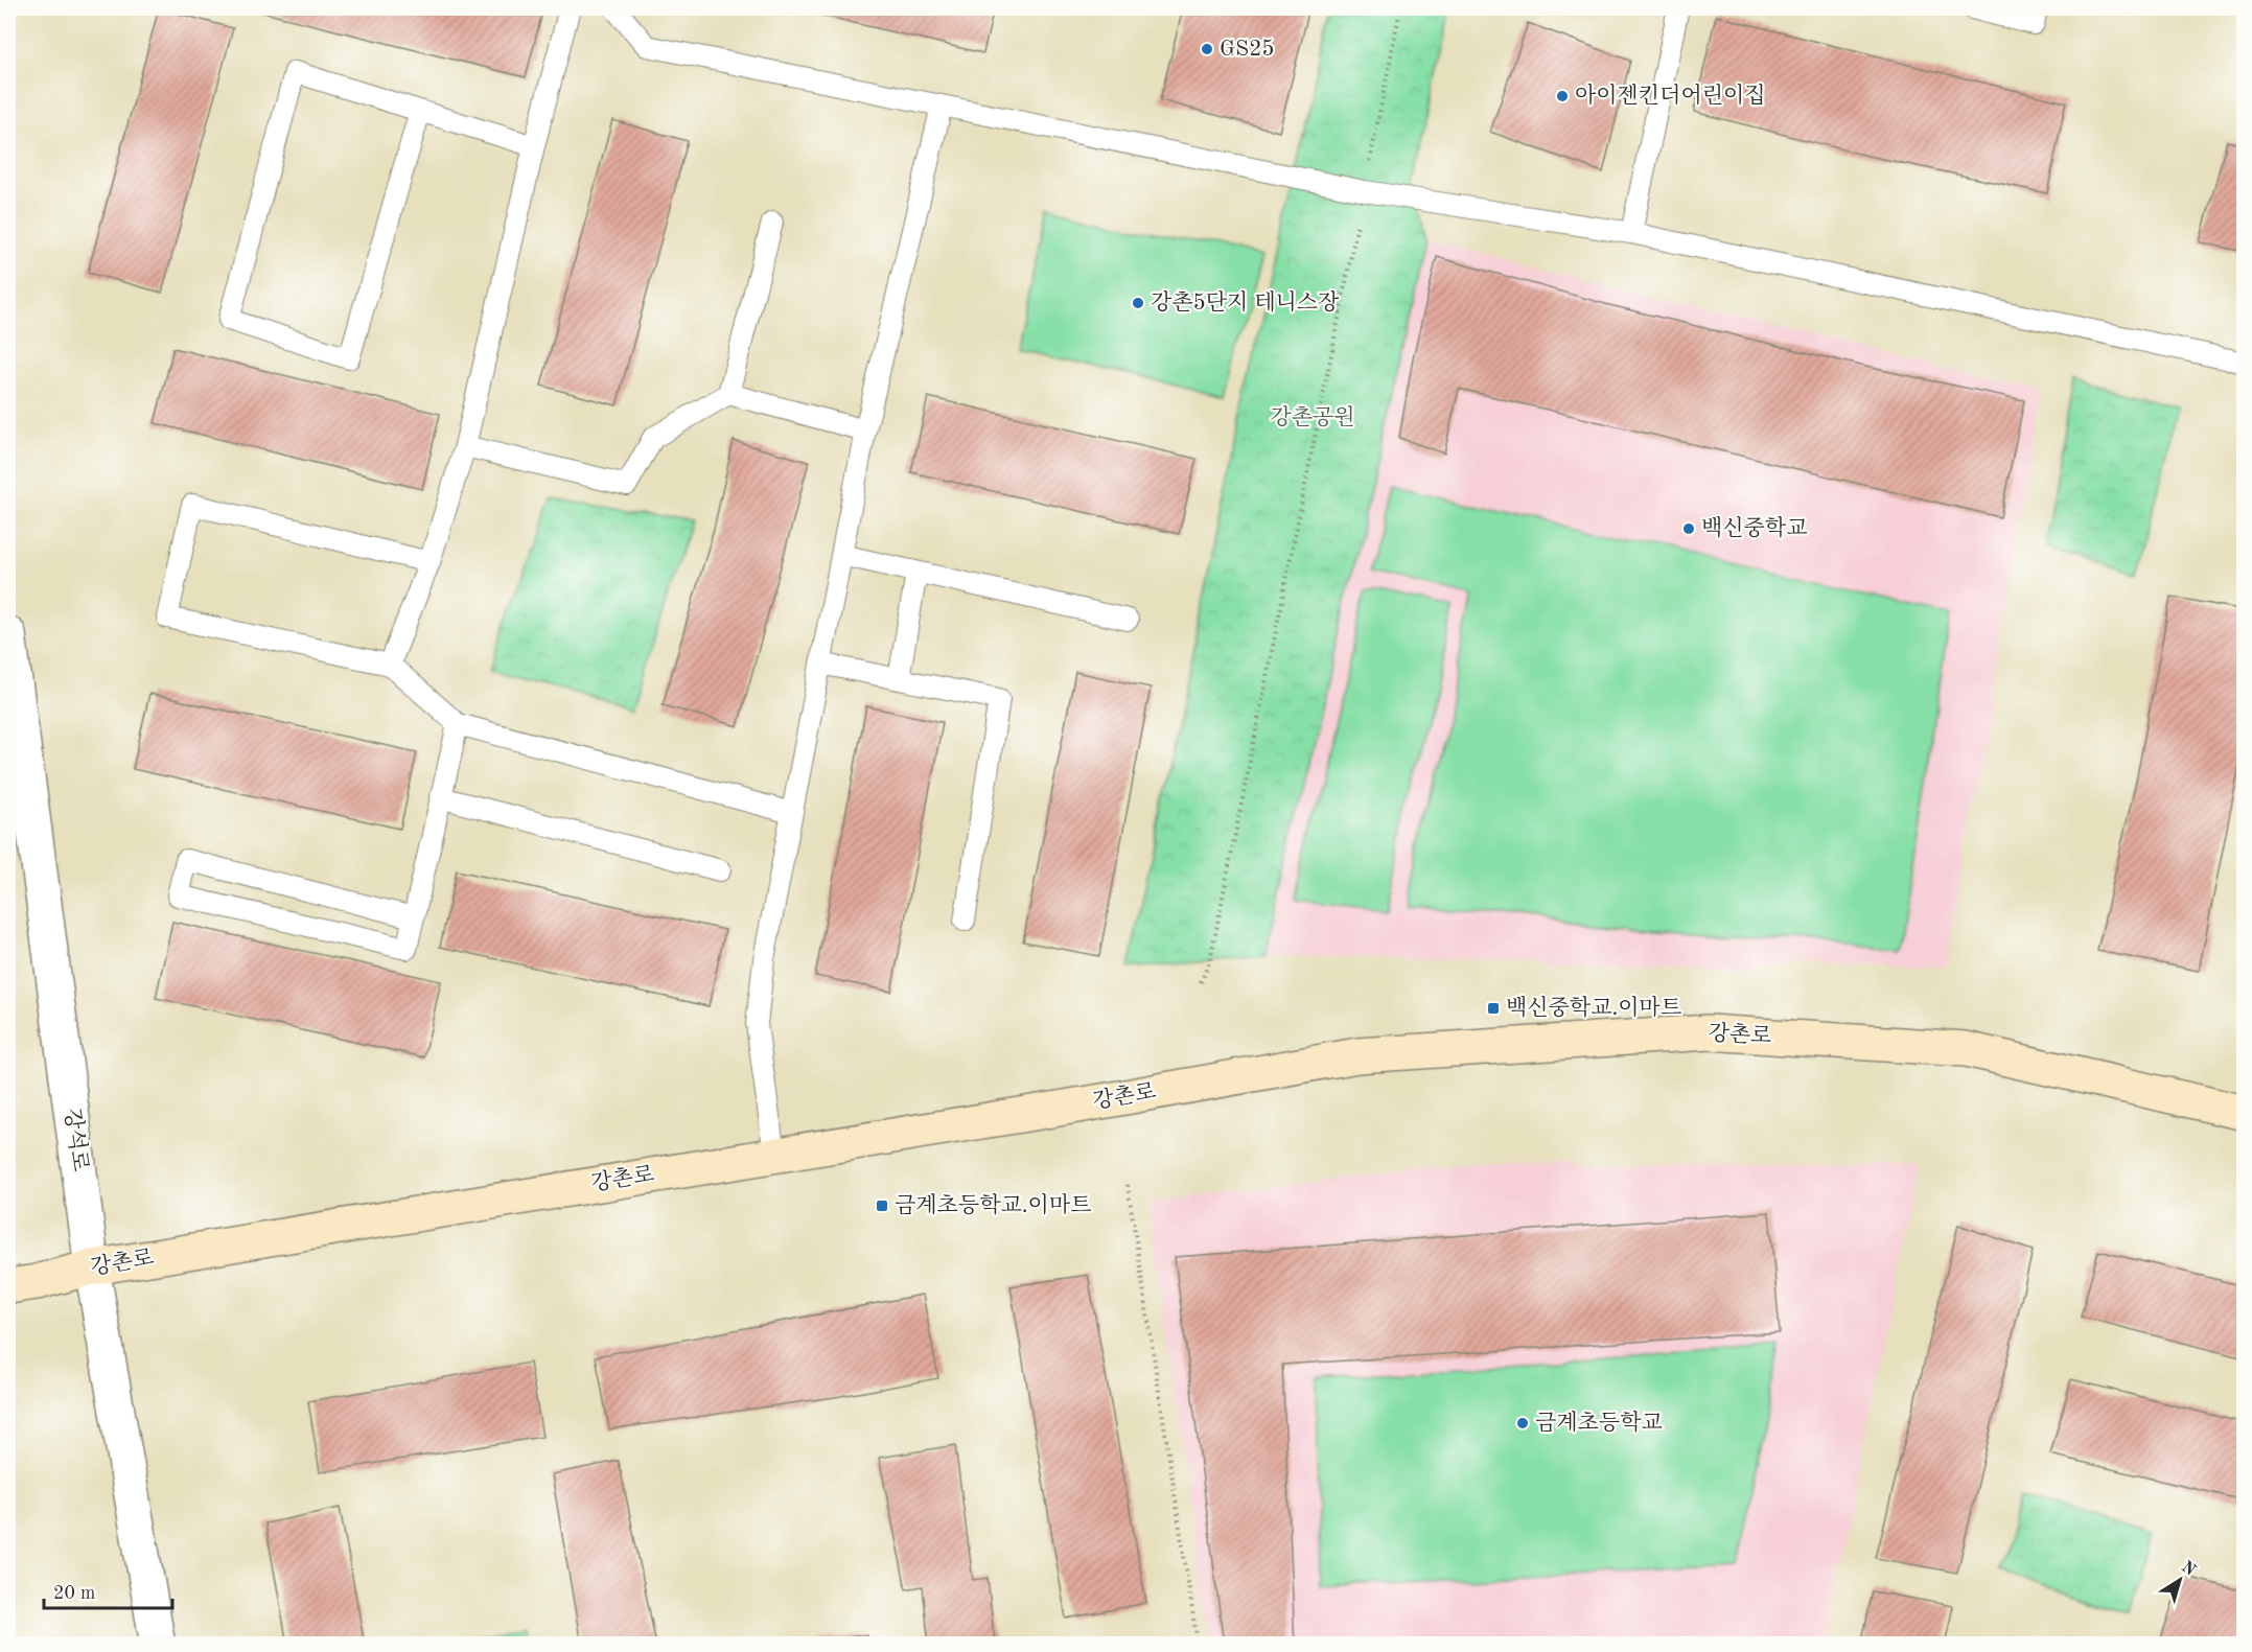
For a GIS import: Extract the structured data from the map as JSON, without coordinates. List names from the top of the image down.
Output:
{
  "streets": {
    "main road": ["강촌로"],
    "street": ["강석로"]
  },
  "crossings": [
    ["강촌로", "강석로"]
  ],
  "parks": ["강촌공원"],
  "places": {
    "other": [
      "GS25",
      "아이젠킨더어린이집",
      "강촌5단지 테니스장",
      "백신중학교",
      "금계초등학교"
    ],
    "transit": ["백신중학교.이마트", "금계초등학교.이마트"]
  },
  "scale_bar": "20 m",
  "north": "top right"
}
